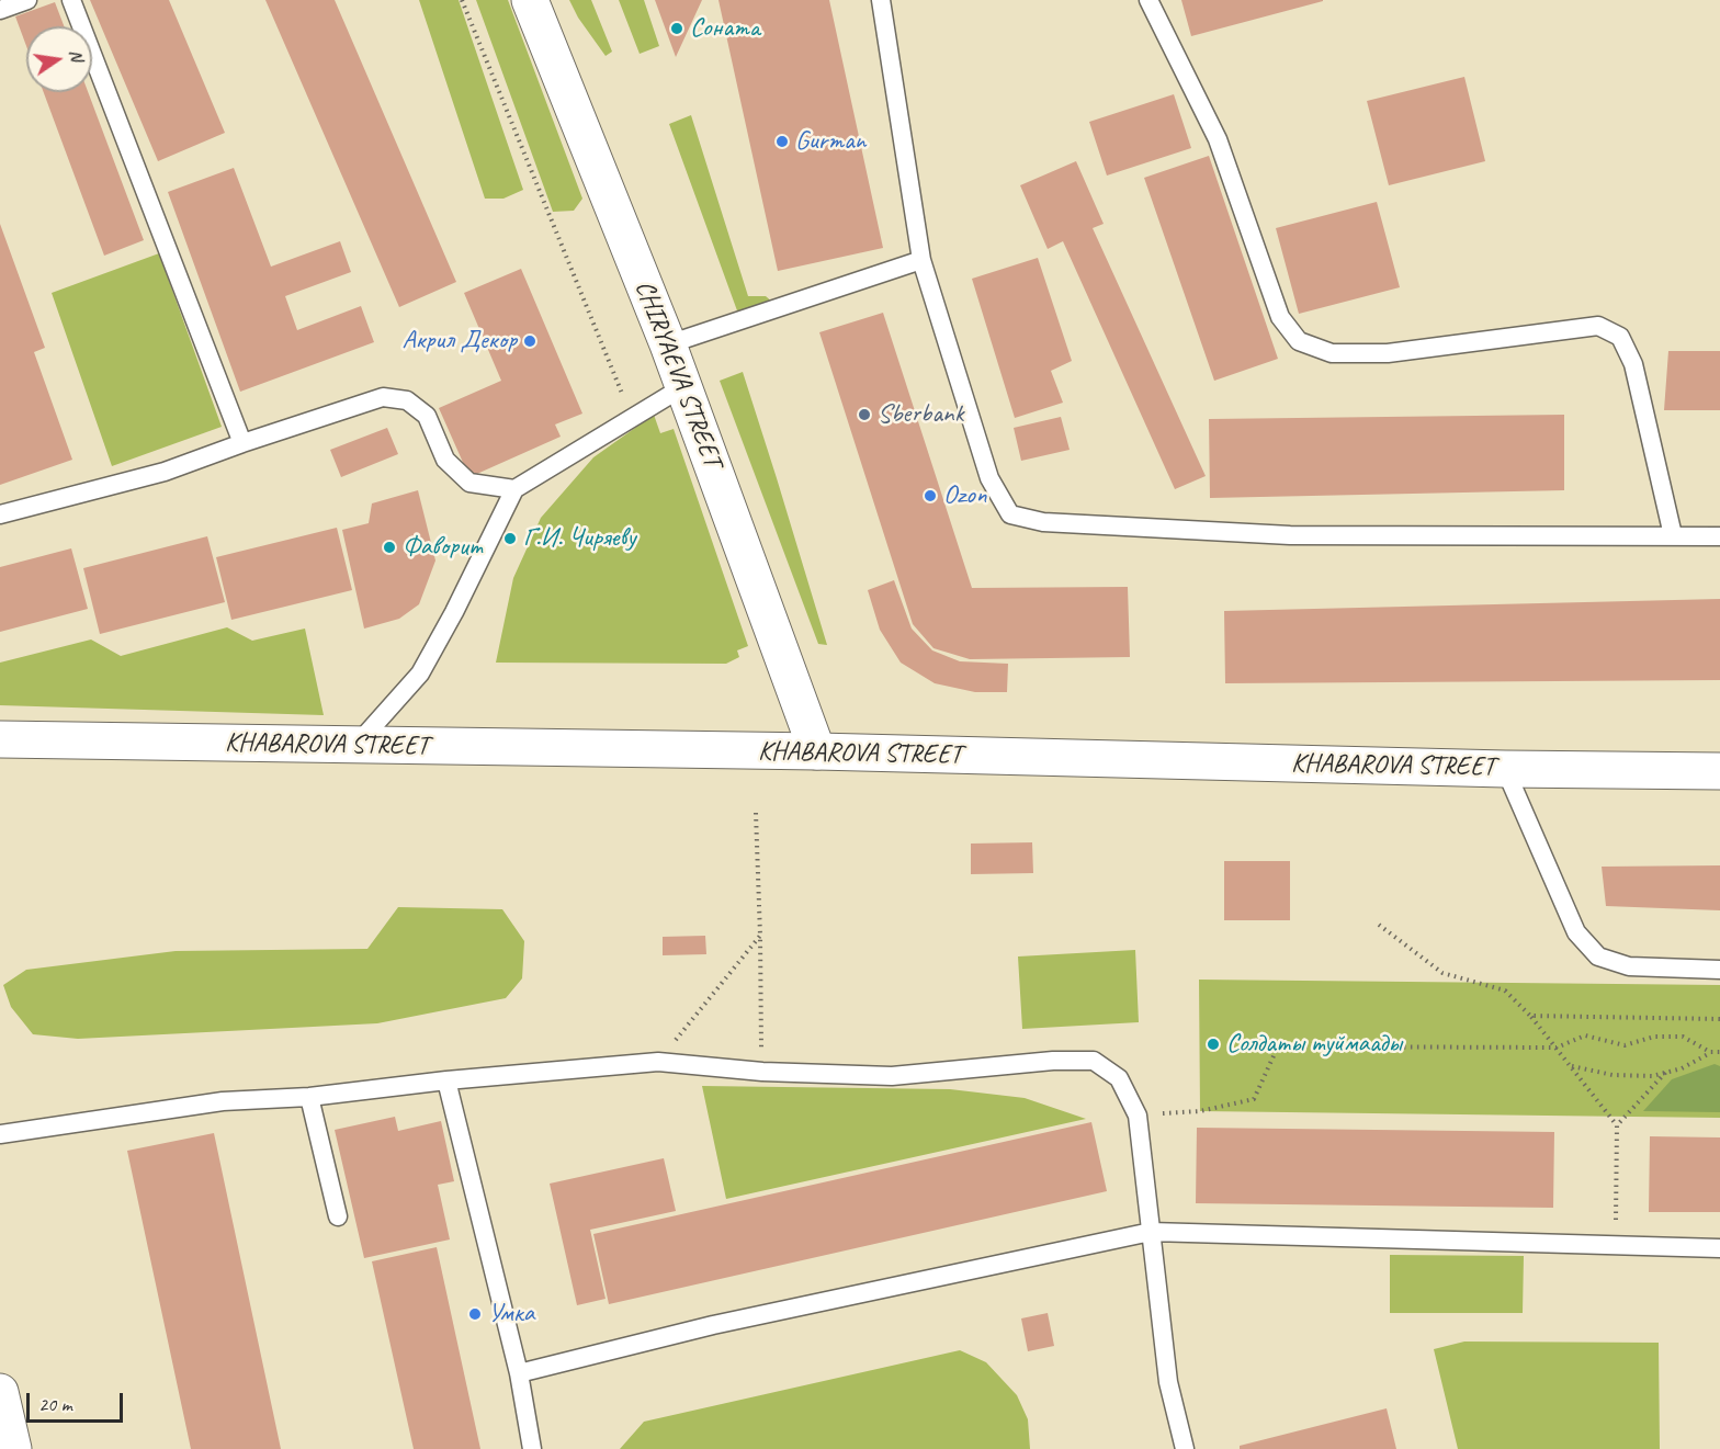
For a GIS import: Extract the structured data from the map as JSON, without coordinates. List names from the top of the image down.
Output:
{
  "streets": {
    "main road": ["CHIRYAEVA STREET", "KHABAROVA STREET"]
  },
  "crossings": [
    ["CHIRYAEVA STREET", "KHABAROVA STREET"]
  ],
  "places": [
    "Соната",
    "Gurman",
    "Акрил Декор",
    "Sberbank",
    "Ozon",
    "Г.И. Чиряеву",
    "Фаворит",
    "Солдаты туймаады",
    "Умка"
  ],
  "scale_bar": "20 m",
  "north": "right"
}
